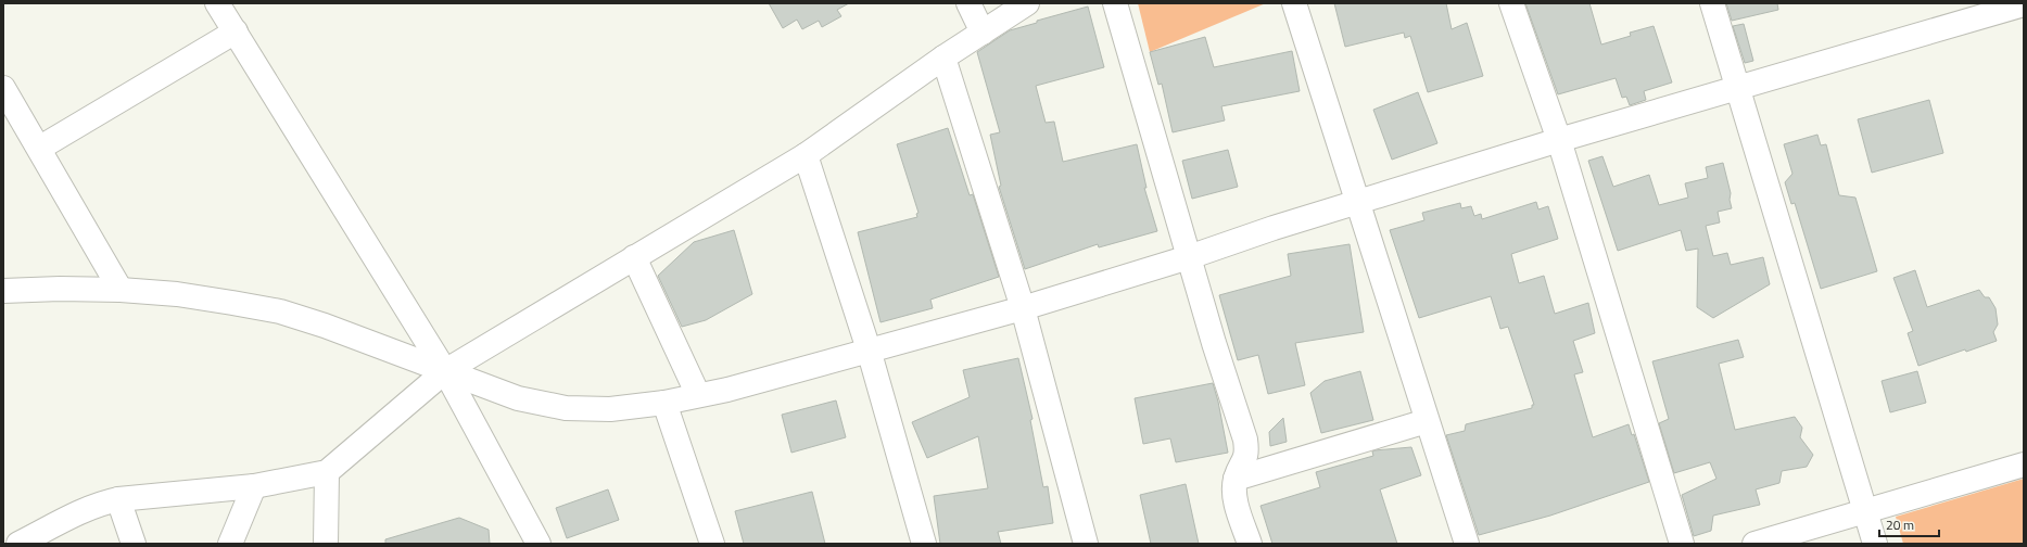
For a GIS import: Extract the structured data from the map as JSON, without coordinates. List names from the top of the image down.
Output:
{
  "scale_bar": "20 m"
}
